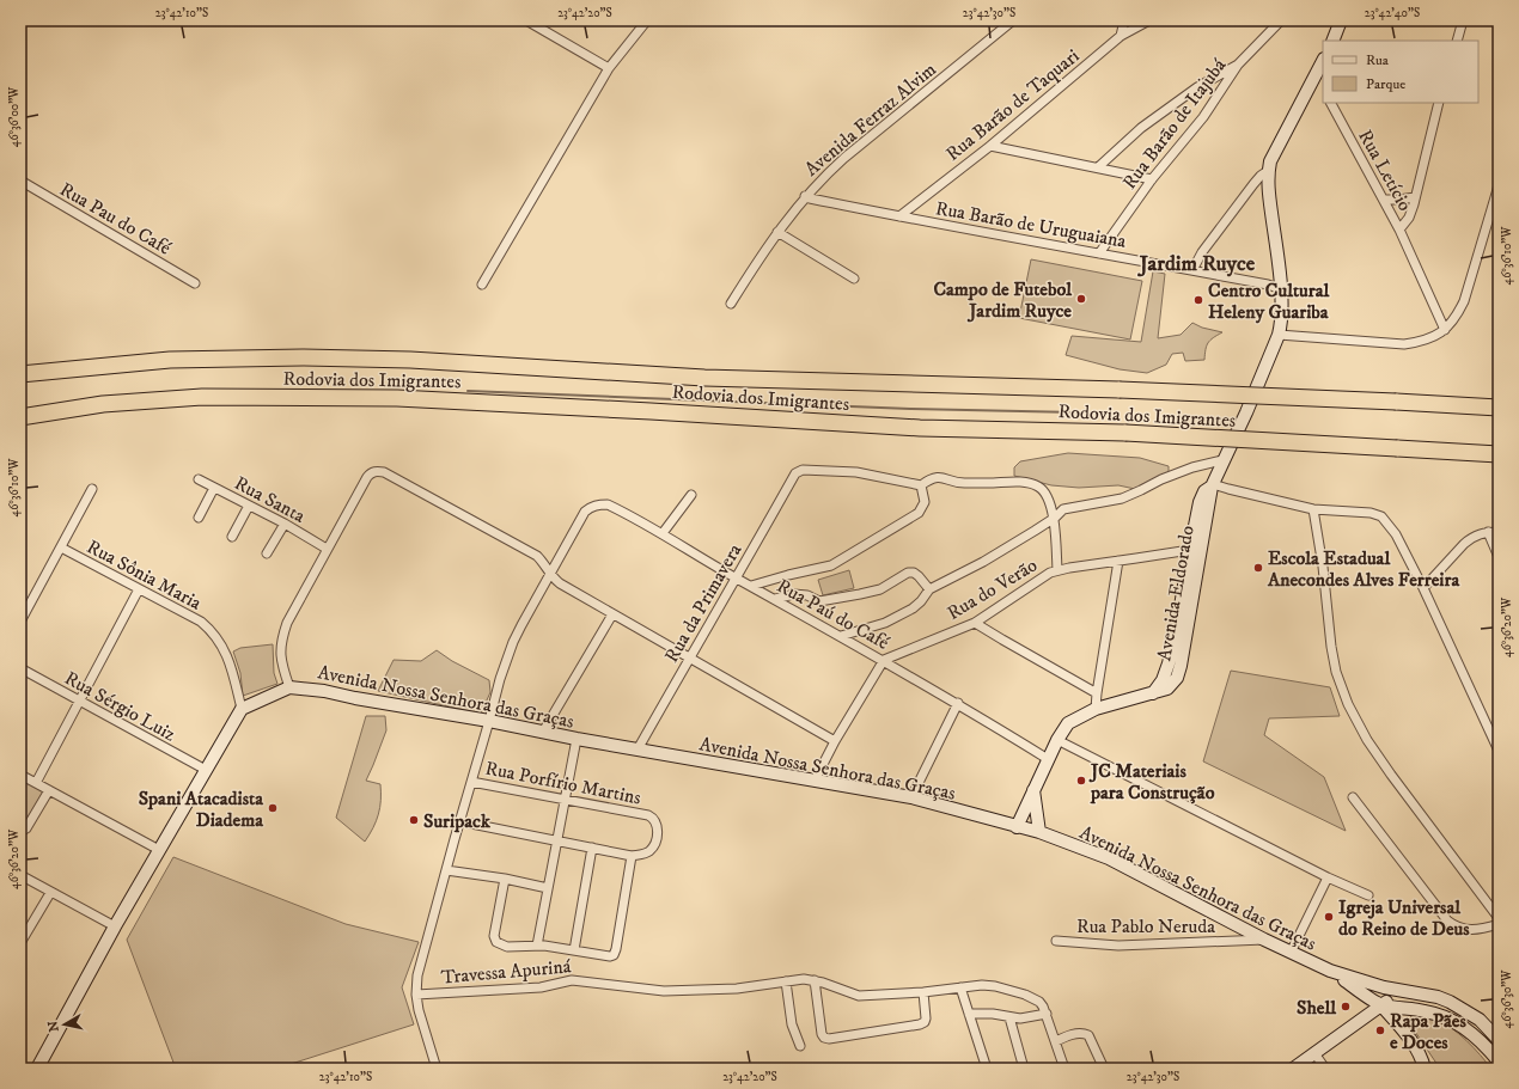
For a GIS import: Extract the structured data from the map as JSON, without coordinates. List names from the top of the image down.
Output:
{
  "streets": {
    "highway": ["Rodovia dos Imigrantes"],
    "main road": ["Avenida Eldorado", "Avenida Nossa Senhora das Graças"],
    "street": [
      "Rua Barão de Taquari",
      "Avenida Ferraz Alvim",
      "Rua Barão de Itajubá",
      "Rua Letício",
      "Rua Pau do Café",
      "Rua Barão de Uruguaiana",
      "Rua Santa",
      "Rua Sônia Maria",
      "Rua do Verão",
      "Rua da Primavera",
      "Rua Paú do Café",
      "Rua Sérgio Luiz",
      "Rua Porfírio Martins",
      "Rua Pablo Neruda",
      "Travessa Apuriná"
    ]
  },
  "crossings": [
    ["Rua Barão de Taquari", "Rua Barão de Uruguaiana"],
    ["Avenida Ferraz Alvim", "Rua Barão de Uruguaiana"],
    ["Rua Barão de Itajubá", "Rua Barão de Uruguaiana"],
    ["Rua Barão de Uruguaiana", "Avenida Eldorado"],
    ["Rua do Verão", "Avenida Eldorado"],
    ["Rua do Verão", "Rua Paú do Café"],
    ["Avenida Eldorado", "Rua Paú do Café"],
    ["Avenida Eldorado", "Avenida Nossa Senhora das Graças"],
    ["Rua da Primavera", "Rua Paú do Café"],
    ["Rua da Primavera", "Avenida Nossa Senhora das Graças"],
    ["Avenida Nossa Senhora das Graças", "Rua Pablo Neruda"]
  ],
  "districts": ["Jardim Ruyce"],
  "places": [
    "Campo de Futebol Jardim Ruyce",
    "Centro Cultural Heleny Guariba",
    "Escola Estadual Anecondes Alves Ferreira",
    "JC Materiais para Construção",
    "Spani Atacadista Diadema",
    "Suripack",
    "Igreja Universal do Reino de Deus",
    "Shell",
    "Rapa Pães e Doces"
  ],
  "legend": ["Rua", "Parque"],
  "north": "left",
  "coordinates": [
    "23°42'10\"S",
    "23°42'20\"S",
    "23°42'30\"S",
    "23°42'40\"S",
    "46°36'00\"W",
    "46°36'10\"W",
    "46°36'20\"W",
    "46°36'30\"W"
  ]
}
